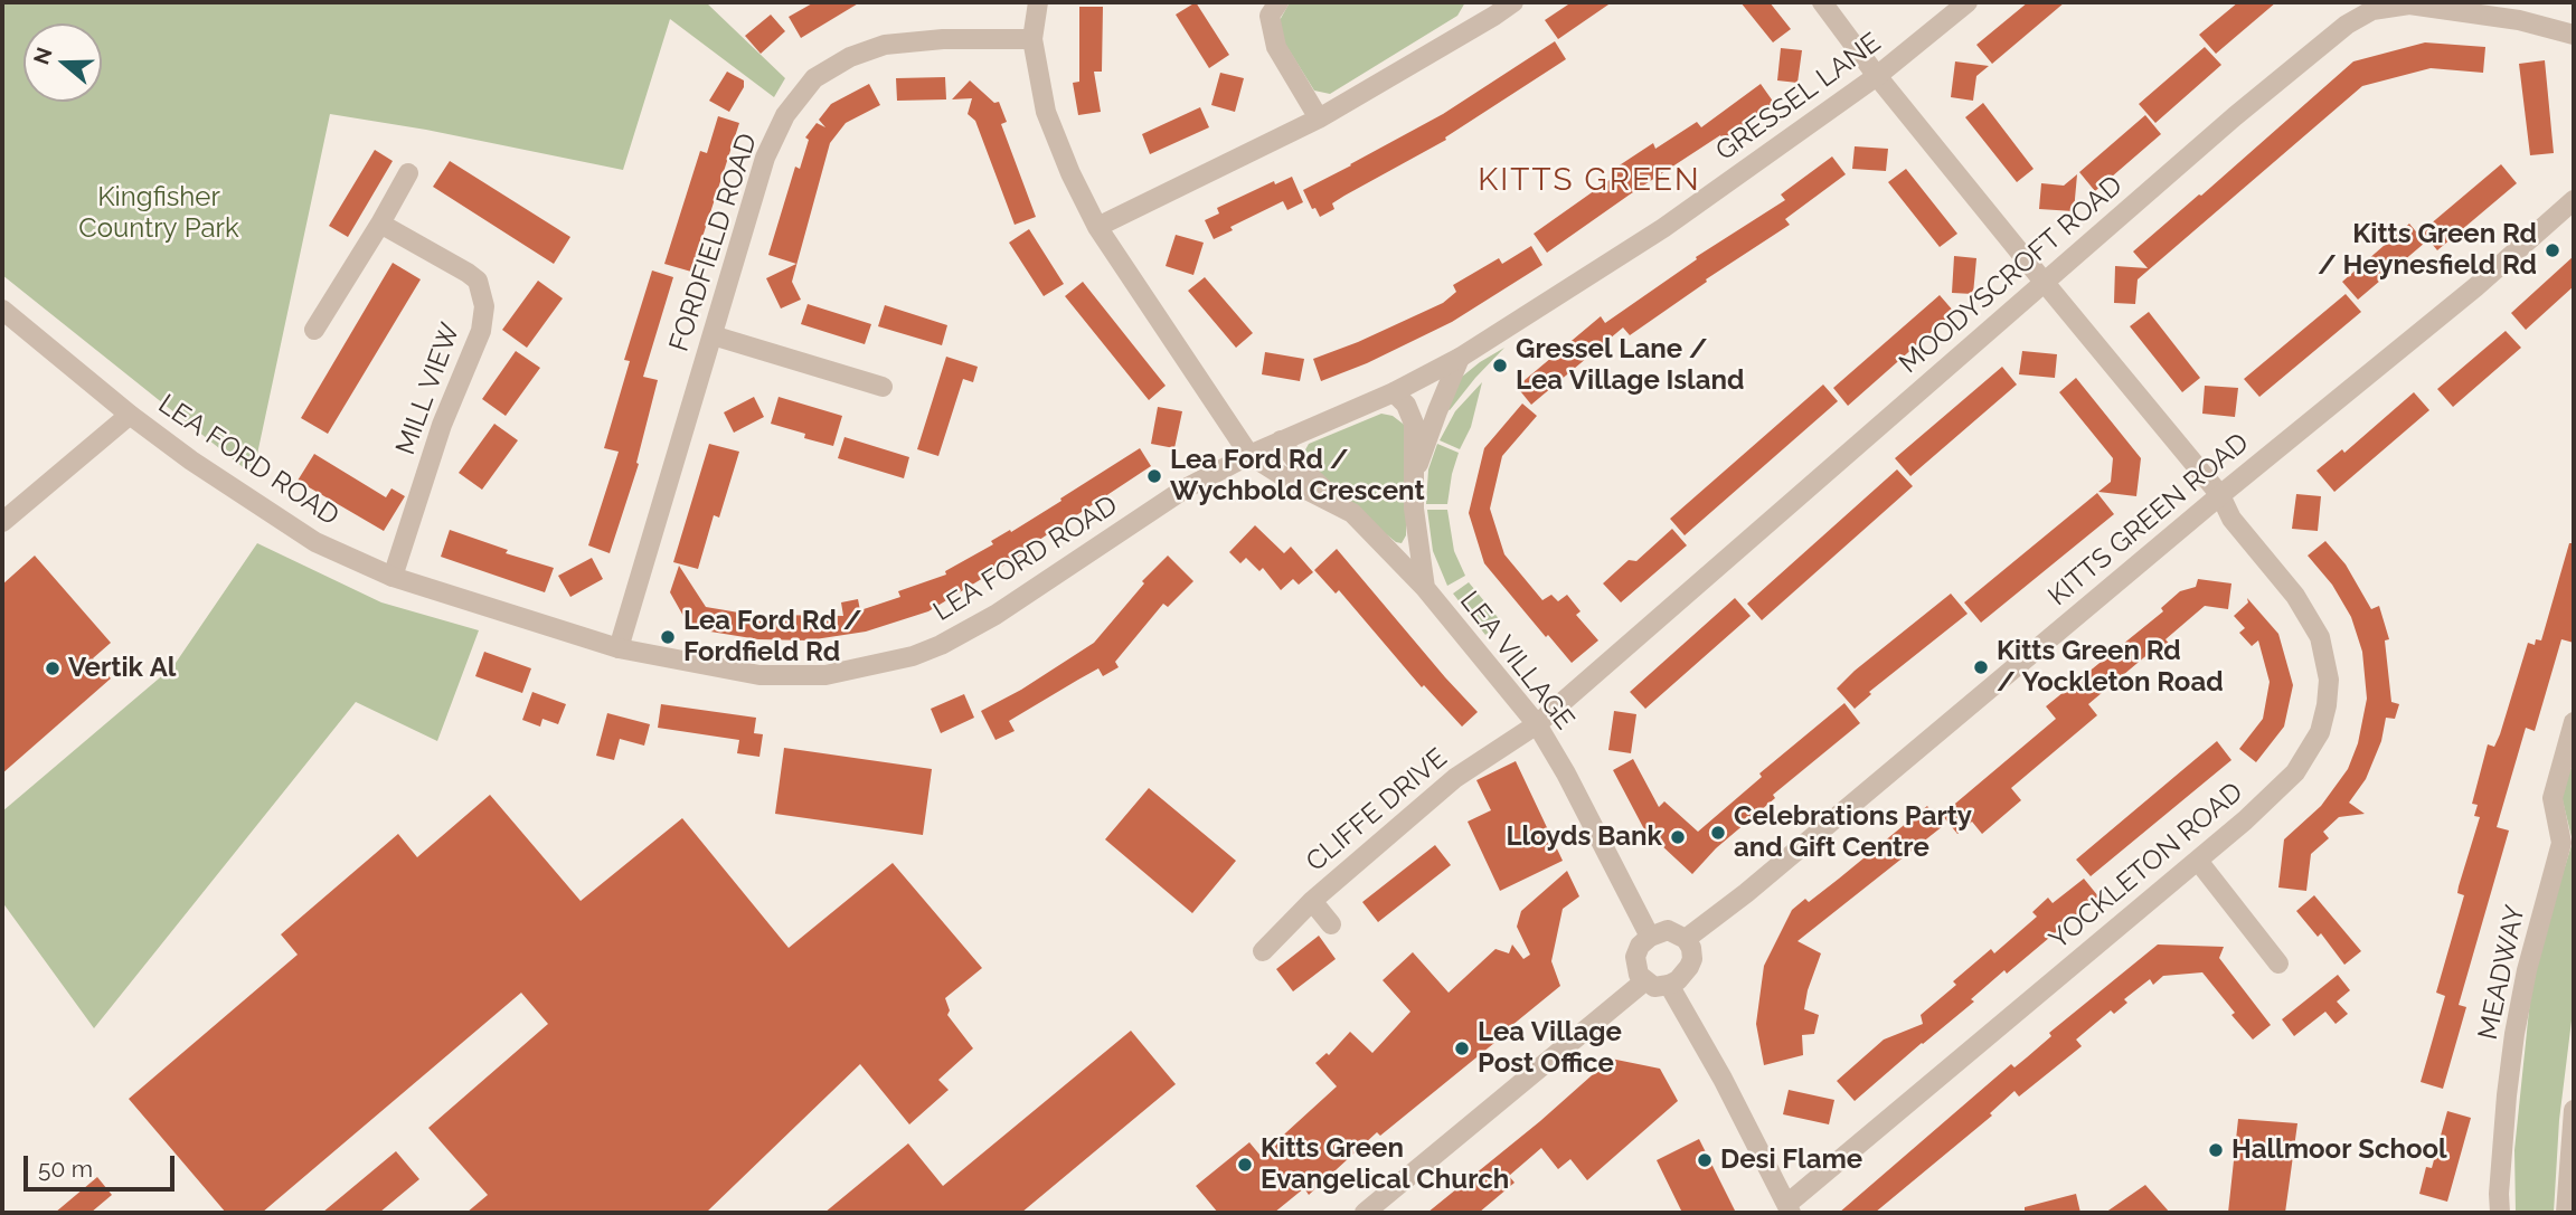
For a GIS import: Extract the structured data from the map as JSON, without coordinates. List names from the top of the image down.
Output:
{
  "streets": {
    "street": [
      "GRESSEL LANE",
      "FORDFIELD ROAD",
      "MOODYSCROFT ROAD",
      "MILL VIEW",
      "LEA FORD ROAD",
      "KITTS GREEN ROAD",
      "LEA VILLAGE",
      "CLIFFE DRIVE",
      "YOCKLETON ROAD",
      "MEADWAY"
    ]
  },
  "crossings": [
    ["GRESSEL LANE", "LEA FORD ROAD"],
    ["GRESSEL LANE", "LEA VILLAGE"],
    ["GRESSEL LANE", "YOCKLETON ROAD"],
    ["FORDFIELD ROAD", "LEA FORD ROAD"],
    ["MOODYSCROFT ROAD", "LEA VILLAGE"],
    ["MOODYSCROFT ROAD", "CLIFFE DRIVE"],
    ["MOODYSCROFT ROAD", "YOCKLETON ROAD"],
    ["MILL VIEW", "LEA FORD ROAD"],
    ["LEA FORD ROAD", "LEA VILLAGE"],
    ["KITTS GREEN ROAD", "LEA VILLAGE"],
    ["KITTS GREEN ROAD", "YOCKLETON ROAD"],
    ["LEA VILLAGE", "CLIFFE DRIVE"]
  ],
  "districts": ["KITTS GREEN"],
  "parks": ["Kingfisher Country Park"],
  "places": [
    "Kitts Green Rd / Heynesfield Rd",
    "Gressel Lane / Lea Village Island",
    "Lea Ford Rd / Wychbold Crescent",
    "Lea Ford Rd / Fordfield Rd",
    "Kitts Green Rd / Yockleton Road",
    "Vertik Al",
    "Celebrations Party and Gift Centre",
    "Lloyds Bank",
    "Lea Village Post Office",
    "Hallmoor School",
    "Desi Flame",
    "Kitts Green Evangelical Church"
  ],
  "scale_bar": "50 m",
  "north": "left"
}
